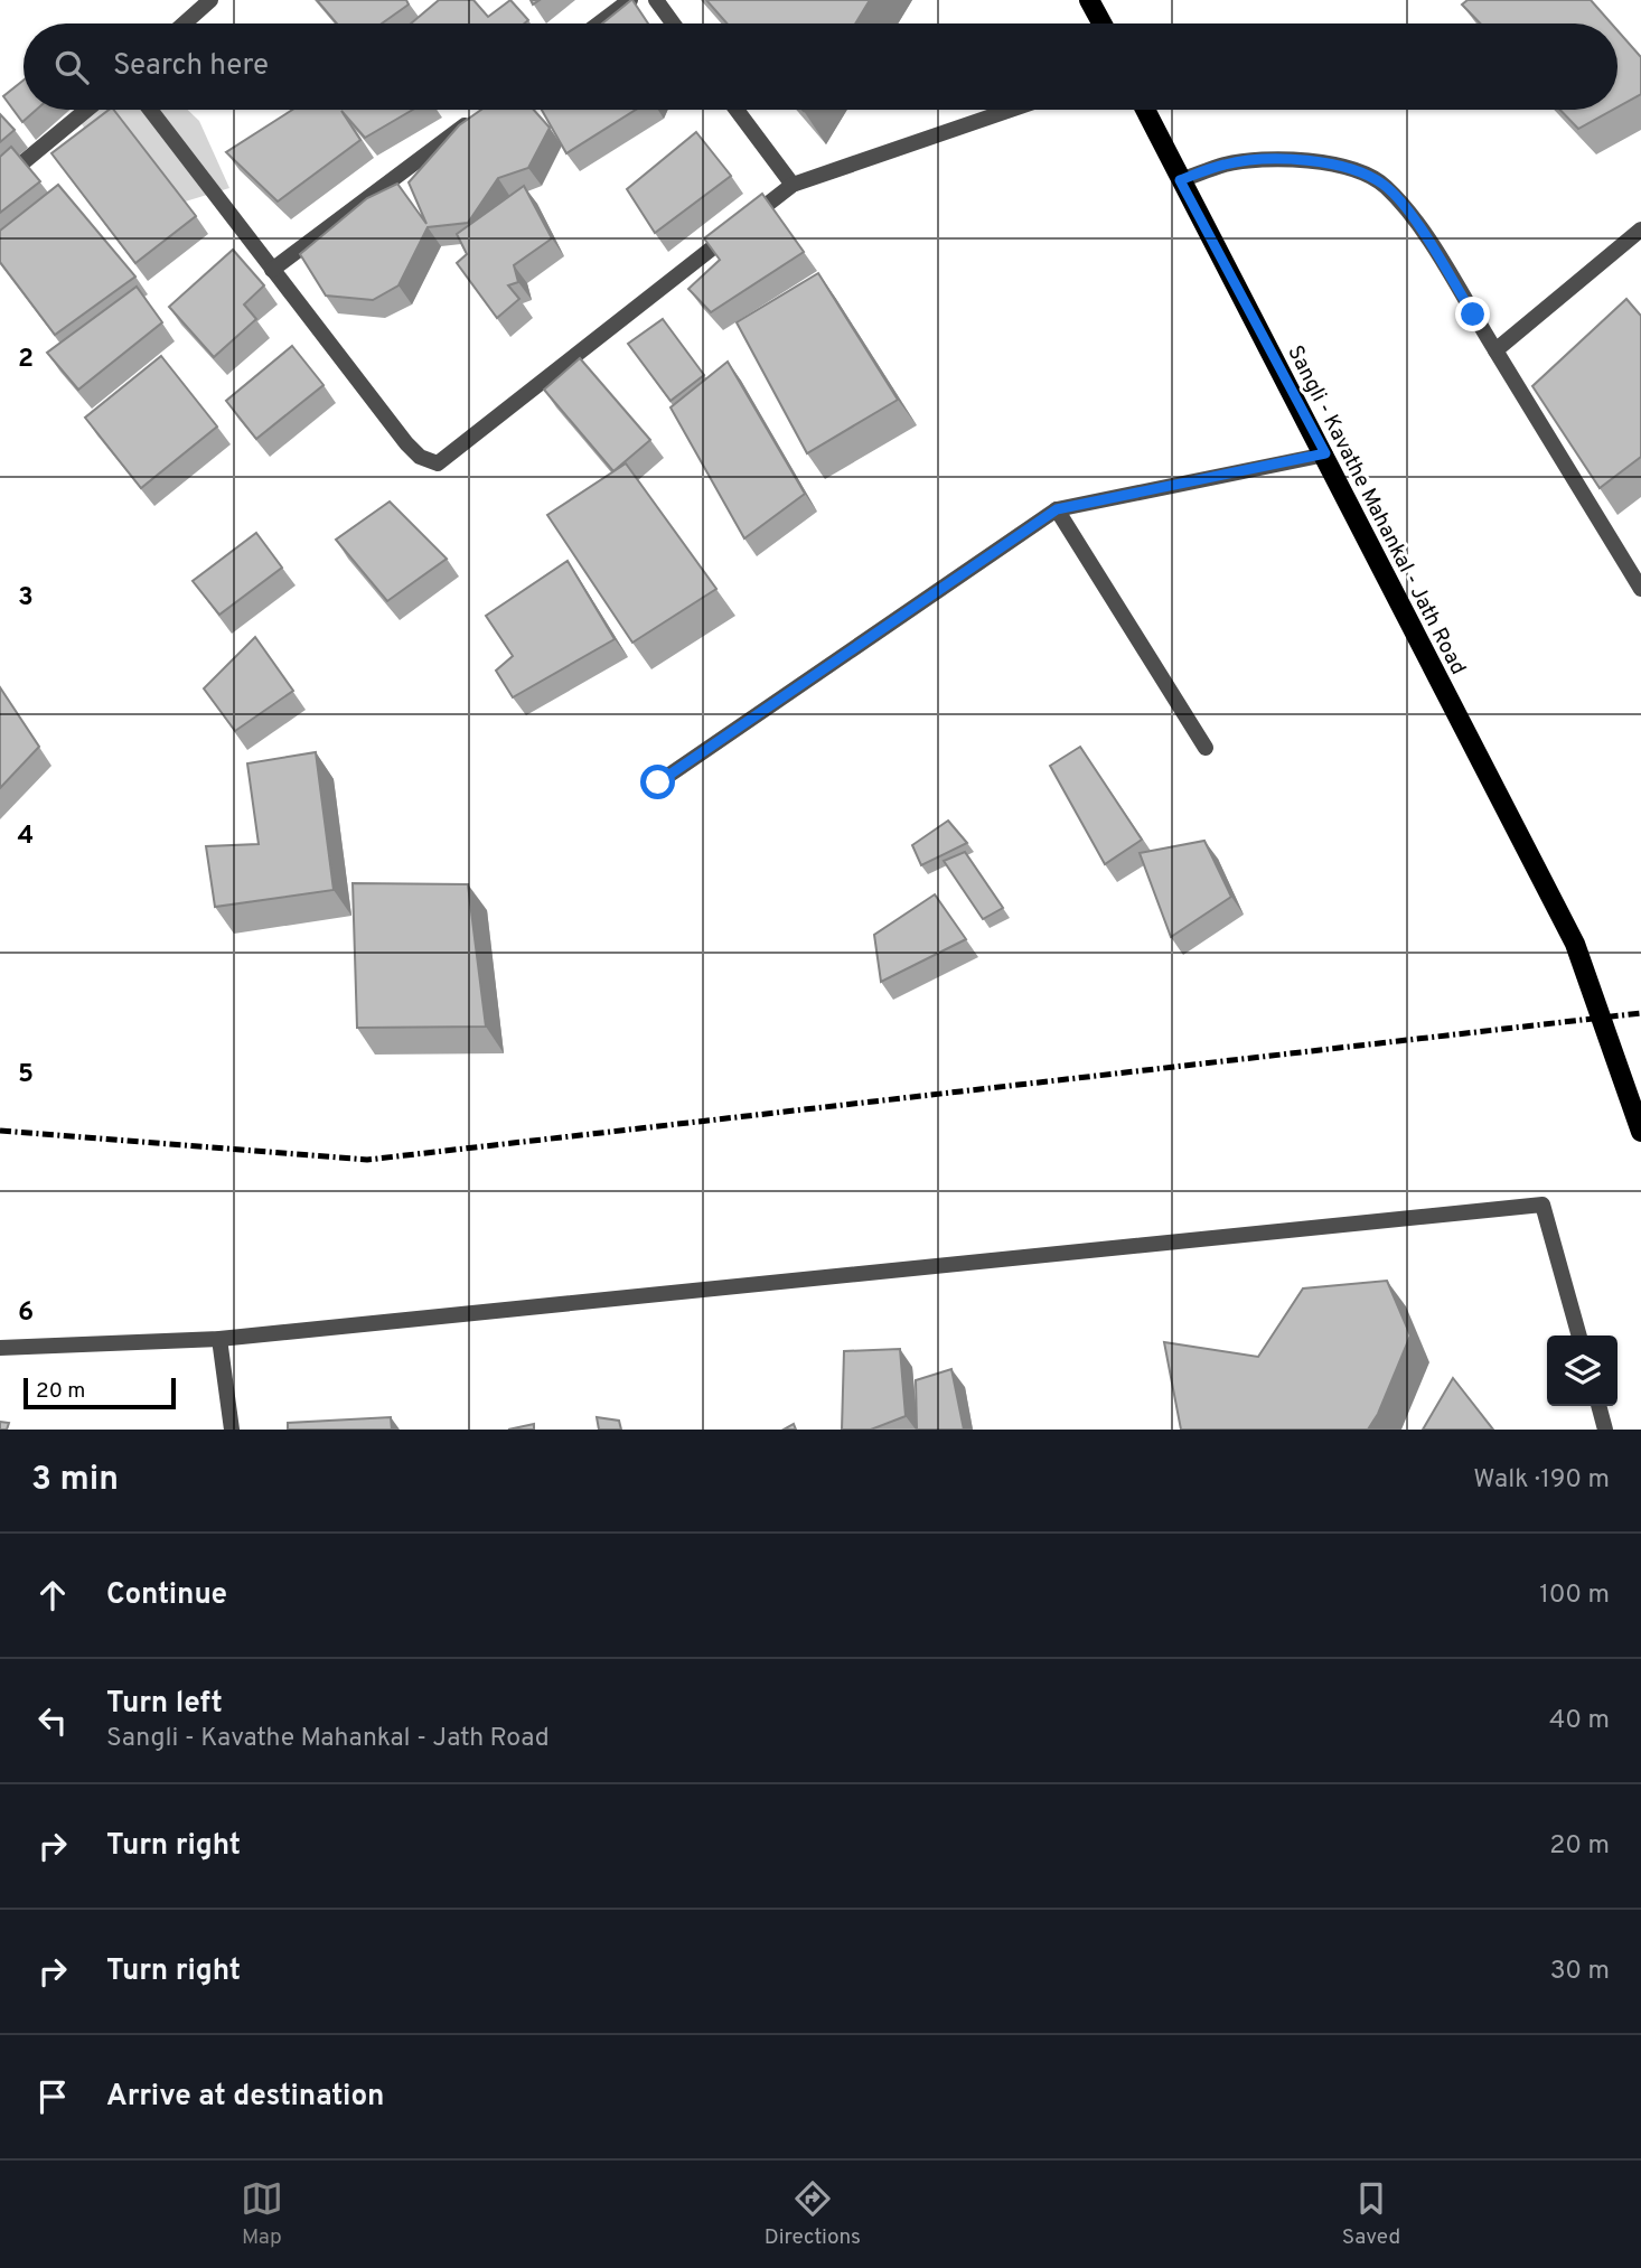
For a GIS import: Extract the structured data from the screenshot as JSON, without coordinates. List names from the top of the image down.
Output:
{
  "streets": {
    "main road": ["Sangli - Kavathe Mahankal - Jath Road"]
  },
  "scale_bar": "20 m",
  "page": {
    "search": "Search here",
    "scale": "20 m",
    "heading": ["3 min", "Walk · 190 m"],
    "list": [
      ["Continue", "100 m"],
      ["Turn left", "Sangli - Kavathe Mahankal - Jath Road", "40 m"],
      ["Turn right", "20 m"],
      ["Turn right", "30 m"],
      "Arrive at destination"
    ],
    "nav": ["Map", "Directions", "Saved"]
  },
  "grid": {
    "rows": [
      "2",
      "3",
      "4",
      "5",
      "6"
    ]
  }
}
